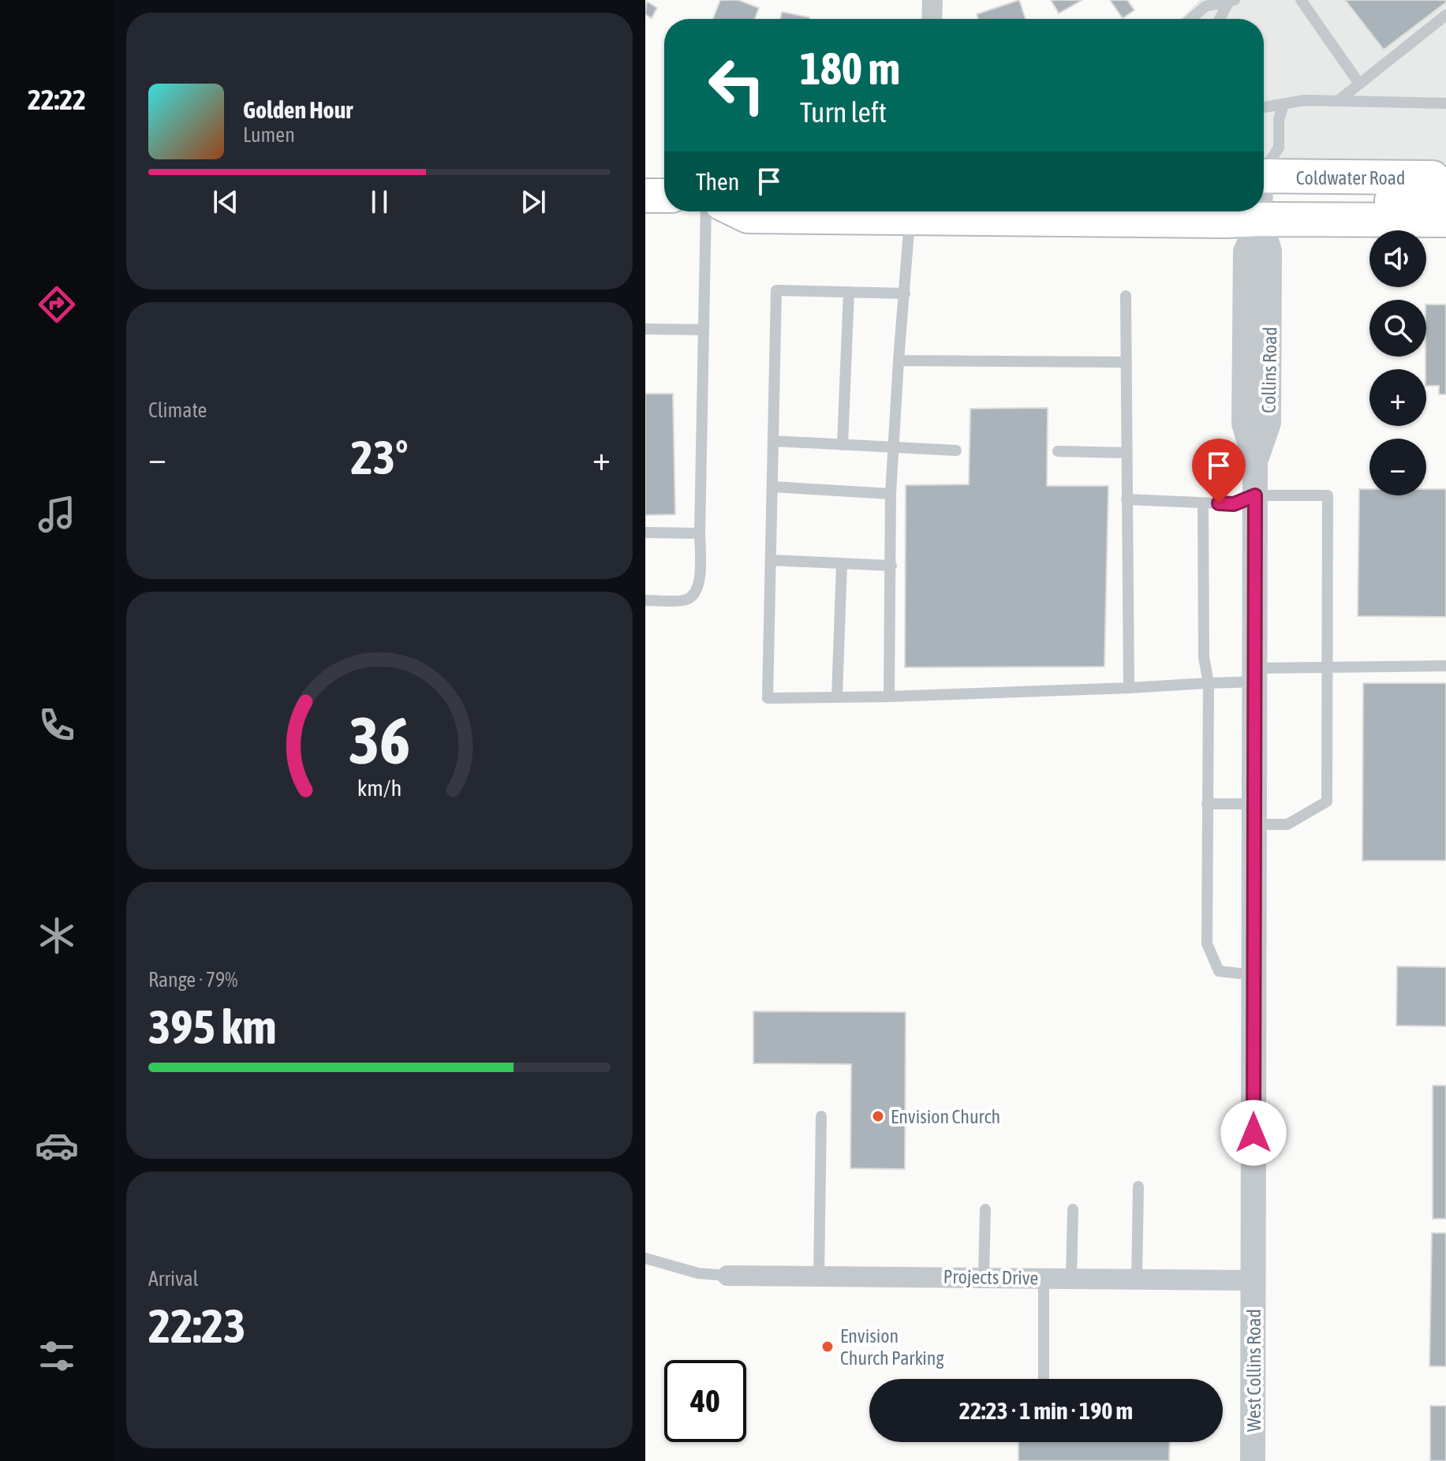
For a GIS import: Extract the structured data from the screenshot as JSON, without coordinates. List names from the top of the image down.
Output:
{
  "streets": {
    "main road": ["Coldwater Road"],
    "street": ["Collins Road", "Projects Drive", "West Collins Road"]
  },
  "crossings": [
    ["Collins Road", "West Collins Road"],
    ["Projects Drive", "West Collins Road"]
  ],
  "places": ["Envision Church", "Envision Church Parking"],
  "page": {
    "tabs": "22:22",
    "turn": ["180 m", "Turn left"],
    "song": ["Golden Hour", "Lumen"],
    "then": "Then",
    "map_buttons": ["+", "−"],
    "tile": [
      "Climate",
      ["Range · 79%", "395 km"],
      ["Arrival", "22:23"]
    ],
    "heat": ["−", "23°", "+"],
    "limit": "40",
    "trip": "22:23 · 1 min · 190 m",
    "gauge": ["36", "km/h"]
  }
}
